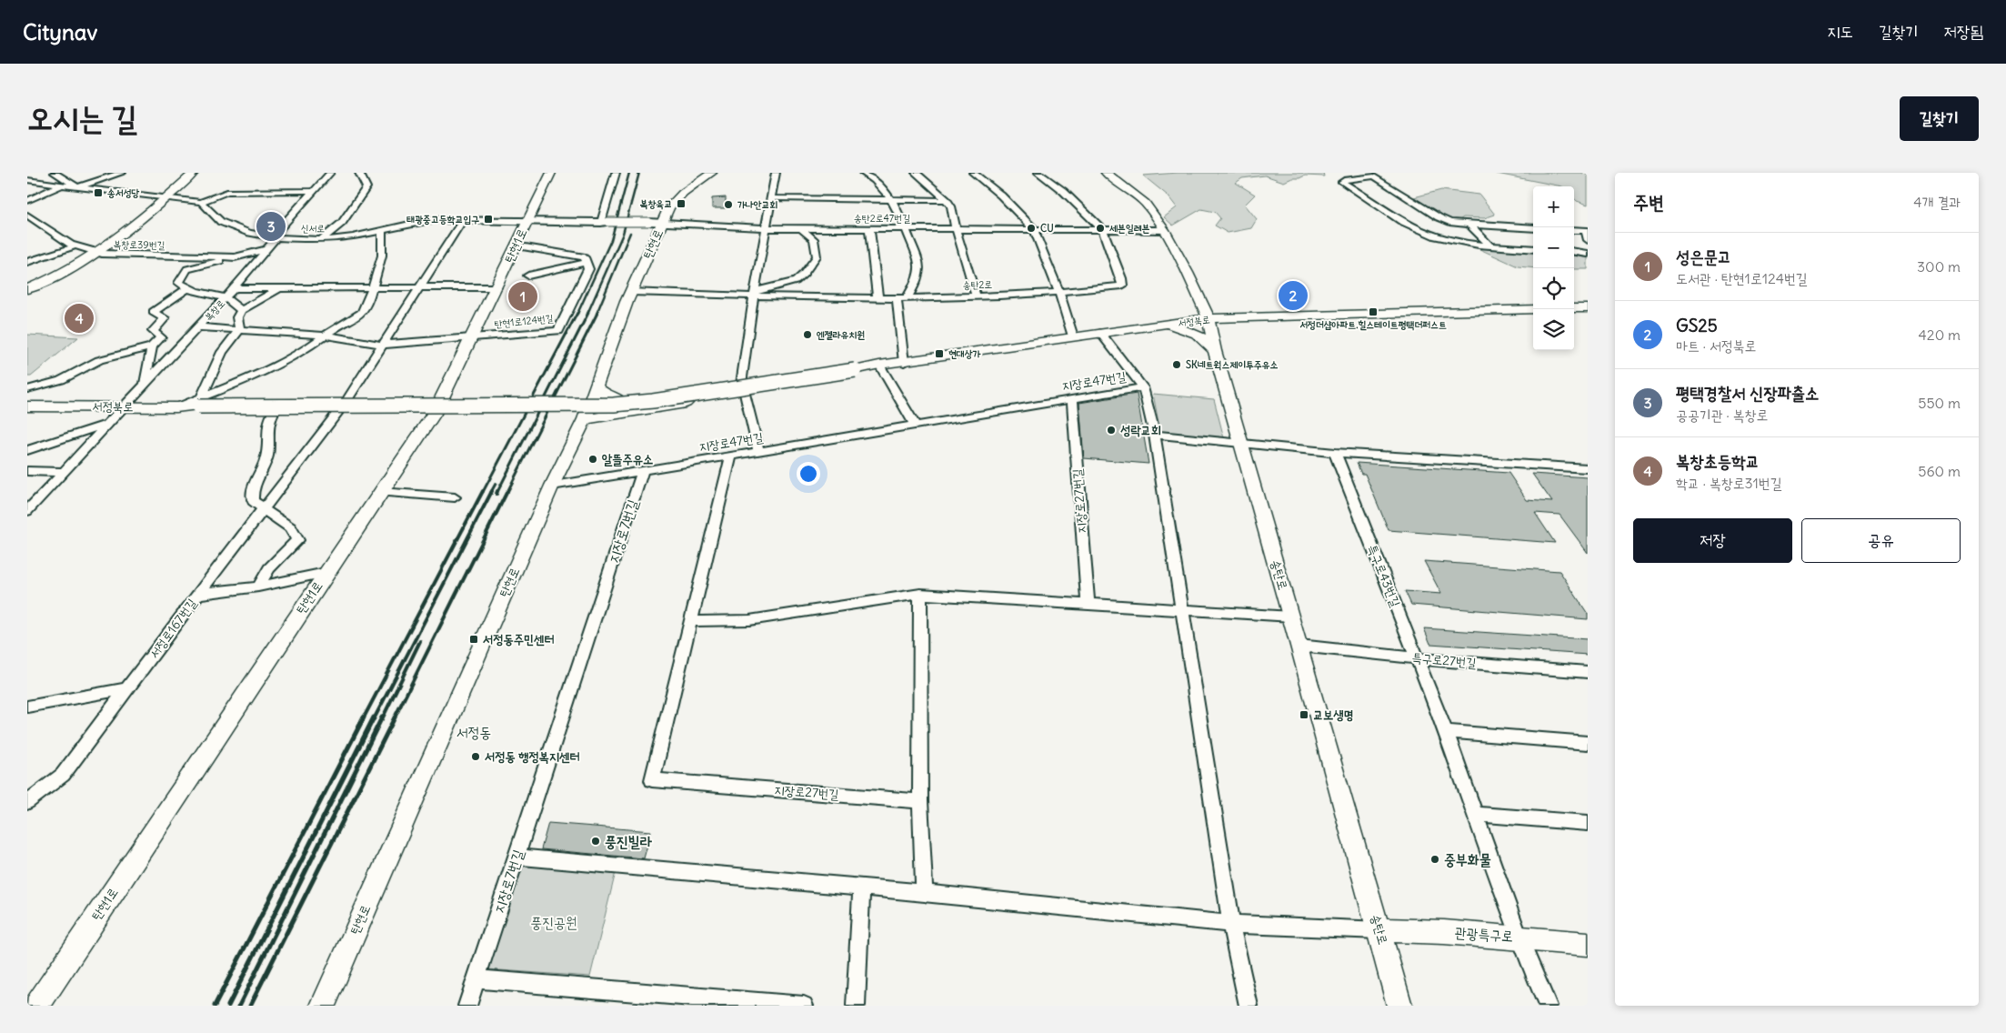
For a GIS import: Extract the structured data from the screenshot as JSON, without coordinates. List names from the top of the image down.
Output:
{
  "streets": {
    "street": [
      "송탄2로47번길",
      "신서로",
      "탄현로",
      "복창로39번길",
      "탄현1로",
      "송탄2로",
      "복창로",
      "탄현1로124번길",
      "서정북로",
      "지장로47번길",
      "지장로27번길",
      "지장로7번길",
      "송탄로",
      "특구로43번길",
      "서정로167번길",
      "특구로27번길",
      "관광특구로"
    ]
  },
  "crossings": [
    ["송탄2로47번길", "신서로"],
    ["송탄2로47번길", "탄현로"],
    ["송탄2로47번길", "송탄2로"],
    ["신서로", "탄현로"],
    ["신서로", "탄현1로"],
    ["신서로", "복창로"],
    ["탄현로", "송탄2로"],
    ["탄현로", "지장로47번길"],
    ["복창로39번길", "복창로"],
    ["탄현1로", "탄현1로124번길"],
    ["탄현1로", "서정로167번길"],
    ["복창로", "서정북로"],
    ["서정북로", "송탄로"],
    ["지장로47번길", "지장로27번길"],
    ["지장로47번길", "지장로7번길"],
    ["송탄로", "특구로27번길"],
    ["송탄로", "관광특구로"],
    ["특구로43번길", "특구로27번길"],
    ["특구로43번길", "관광특구로"]
  ],
  "districts": ["서정동"],
  "parks": ["풍진공원"],
  "places": {
    "transit": [
      "송서성당",
      "복창육교",
      "태광중고등학교입구",
      "서정더샵아파트.힐스테이트평택더퍼스트",
      "현대상가",
      "서정동주민센터",
      "교보생명"
    ],
    "other": [
      "가나안교회",
      "CU",
      "세븐일레븐",
      "엔젤라유치원",
      "SK네트웍스제이투주유소",
      "성락교회",
      "알뜰주유소",
      "서정동 행정복지센터",
      "풍진빌라",
      "중부화물"
    ]
  },
  "page": {
    "header": "Citynav",
    "nav": ["지도", "길찾기", "저장됨"],
    "buttons": [
      "길찾기",
      ["저장", "공유"]
    ],
    "title": "오시는 길",
    "heading": ["주변", "4개 결과"],
    "map_buttons": ["+", "−"],
    "pins": [
      "3",
      "2",
      "1",
      "4"
    ],
    "list": [
      {
        "mark": "1",
        "name": "성은문고",
        "note": "도서관 · 탄현1로124번길",
        "value": "300 m"
      },
      {
        "mark": "2",
        "name": "GS25",
        "note": "마트 · 서정북로",
        "value": "420 m"
      },
      {
        "mark": "3",
        "name": "평택경찰서 신장파출소",
        "note": "공공기관 · 복창로",
        "value": "550 m"
      },
      {
        "mark": "4",
        "name": "복창초등학교",
        "note": "학교 · 복창로31번길",
        "value": "560 m"
      }
    ]
  }
}
